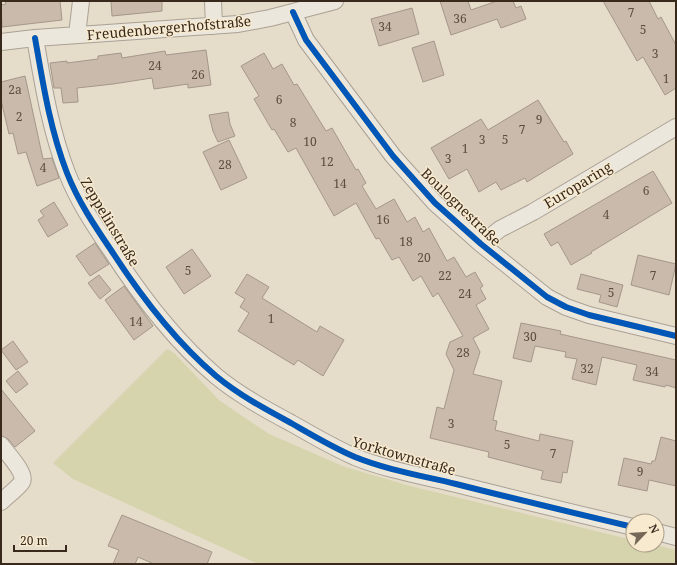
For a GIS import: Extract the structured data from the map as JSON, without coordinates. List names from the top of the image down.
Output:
{
  "streets": {
    "street": [
      "Freudenbergerhofstraße",
      "Europaring",
      "Boulognestraße",
      "Zeppelinstraße",
      "Yorktownstraße"
    ]
  },
  "crossings": [
    ["Freudenbergerhofstraße", "Boulognestraße"],
    ["Freudenbergerhofstraße", "Zeppelinstraße"],
    ["Europaring", "Boulognestraße"],
    ["Zeppelinstraße", "Yorktownstraße"]
  ],
  "house_numbers": [
    "7",
    "36",
    "34",
    "5",
    "3",
    "24",
    "26",
    "1",
    "2a",
    "6",
    "2",
    "9",
    "8",
    "7",
    "3",
    "5",
    "10",
    "1",
    "3",
    "12",
    "28",
    "4",
    "14",
    "6",
    "4",
    "16",
    "18",
    "20",
    "5",
    "22",
    "7",
    "5",
    "24",
    "1",
    "14",
    "30",
    "28",
    "32",
    "34",
    "3",
    "5",
    "7",
    "9"
  ],
  "scale_bar": "20 m",
  "north": "top right"
}
